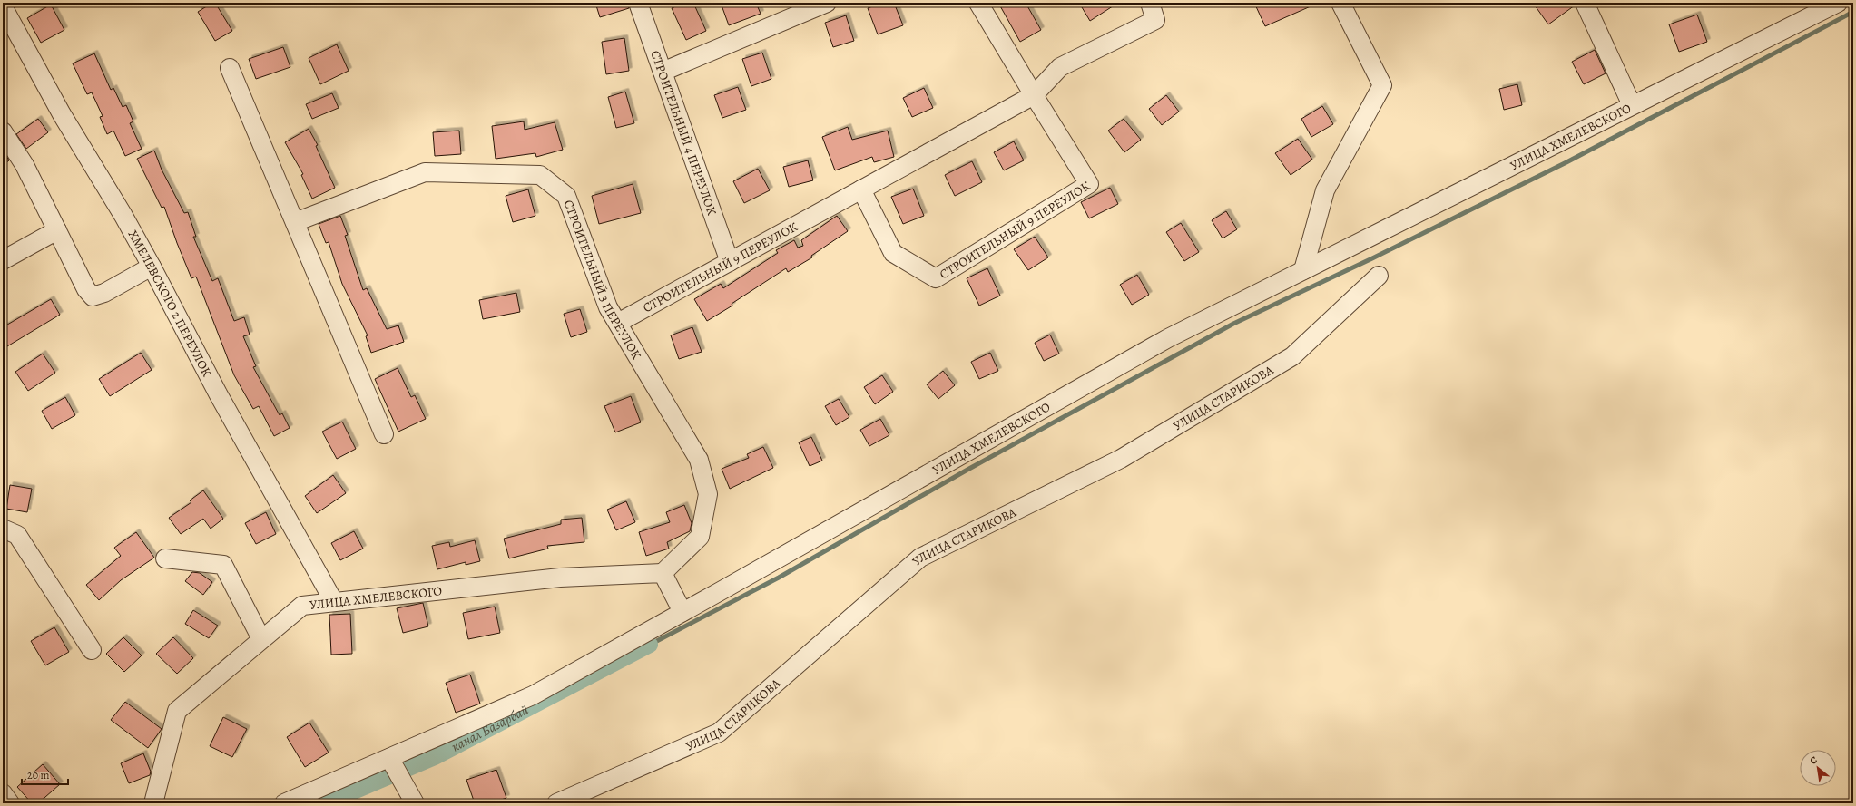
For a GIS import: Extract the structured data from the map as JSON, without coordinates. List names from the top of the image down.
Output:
{
  "streets": {
    "street": [
      "СТРОИТЕЛЬНЫЙ 4 ПЕРЕУЛОК",
      "УЛИЦА ХМЕЛЕВСКОГО",
      "СТРОИТЕЛЬНЫЙ 9 ПЕРЕУЛОК",
      "СТРОИТЕЛЬНЫЙ 3 ПЕРЕУЛОК",
      "ХМЕЛЕВСКОГО 2 ПЕРЕУЛОК",
      "УЛИЦА СТАРИКОВА"
    ]
  },
  "crossings": [
    ["СТРОИТЕЛЬНЫЙ 4 ПЕРЕУЛОК", "СТРОИТЕЛЬНЫЙ 9 ПЕРЕУЛОК"],
    ["УЛИЦА ХМЕЛЕВСКОГО", "СТРОИТЕЛЬНЫЙ 3 ПЕРЕУЛОК"],
    ["УЛИЦА ХМЕЛЕВСКОГО", "ХМЕЛЕВСКОГО 2 ПЕРЕУЛОК"],
    ["СТРОИТЕЛЬНЫЙ 9 ПЕРЕУЛОК", "СТРОИТЕЛЬНЫЙ 3 ПЕРЕУЛОК"]
  ],
  "water": ["канал Базарбай"],
  "scale_bar": "20 m",
  "north": "top left"
}
